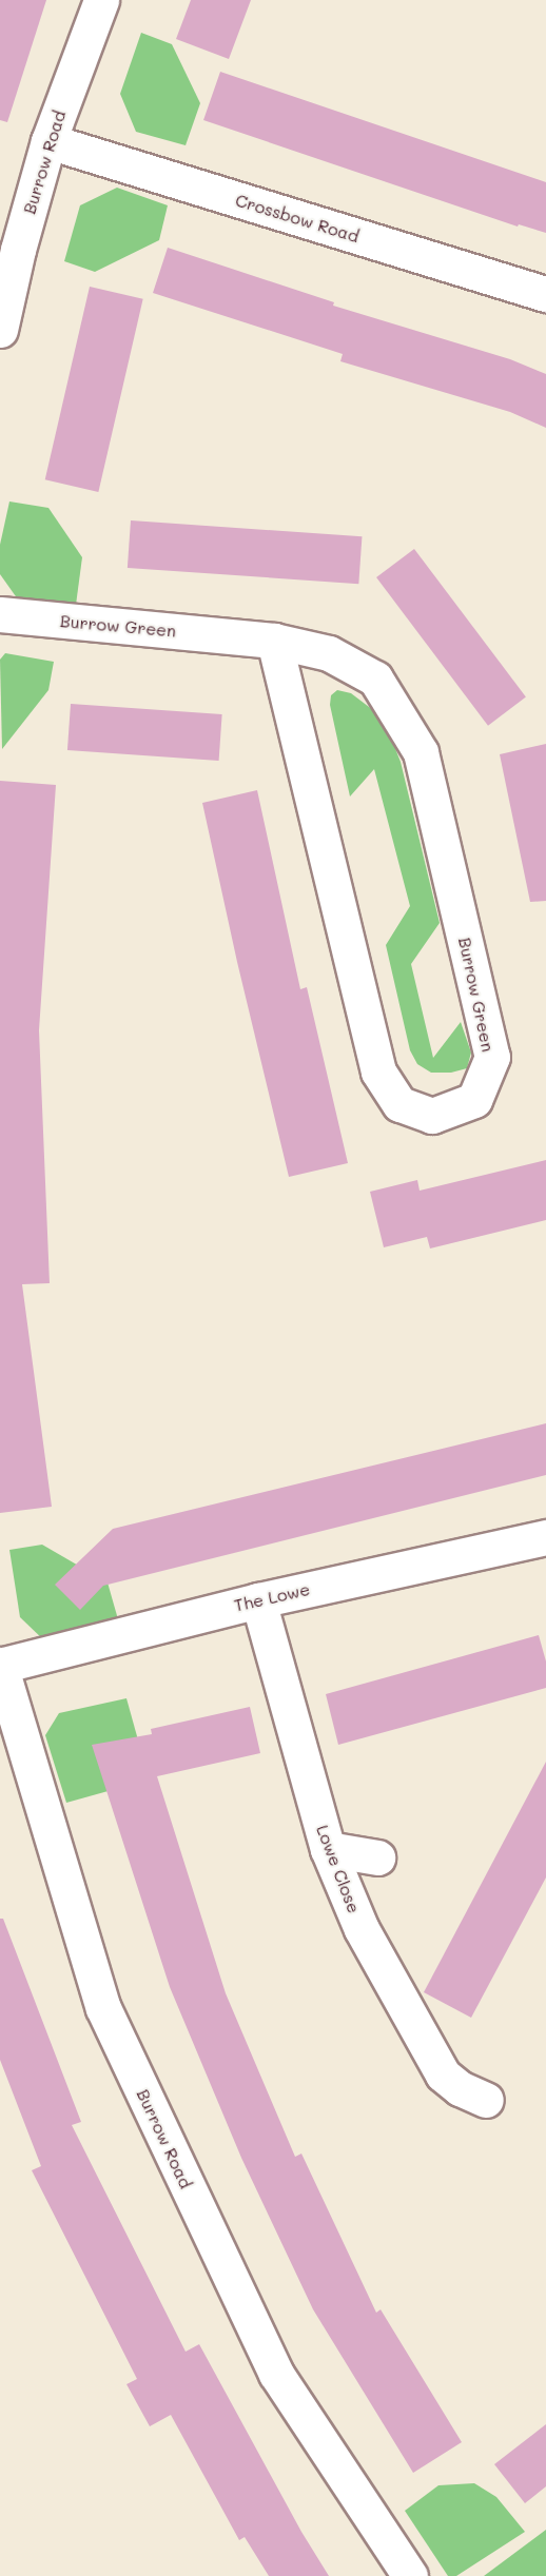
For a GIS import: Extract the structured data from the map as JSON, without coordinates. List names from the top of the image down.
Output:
{
  "streets": {
    "street": [
      "Burrow Road",
      "Crossbow Road",
      "Burrow Green",
      "The Lowe",
      "Lowe Close"
    ]
  },
  "crossings": [
    ["Burrow Road", "Crossbow Road"],
    ["Burrow Road", "The Lowe"],
    ["The Lowe", "Lowe Close"]
  ]
}
